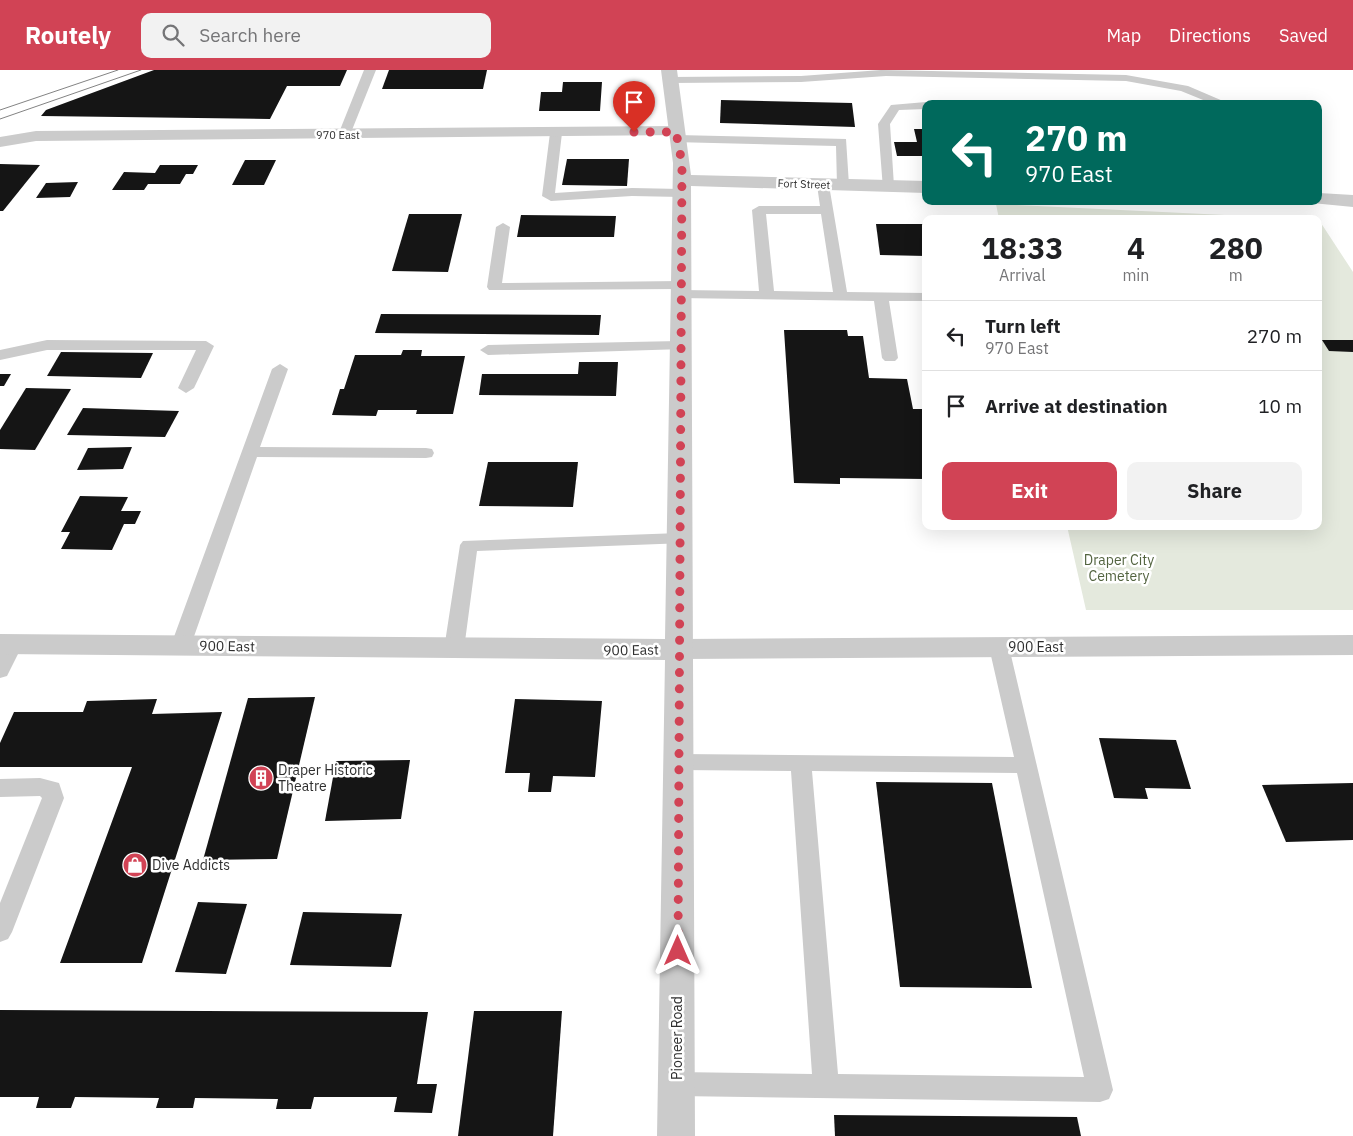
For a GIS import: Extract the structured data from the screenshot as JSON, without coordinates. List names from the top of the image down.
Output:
{
  "streets": {
    "street": [
      "970 East",
      "Fort Street",
      "900 East",
      "Pioneer Road"
    ]
  },
  "crossings": [
    ["970 East", "Pioneer Road"],
    ["Fort Street", "Pioneer Road"],
    ["900 East", "Pioneer Road"]
  ],
  "parks": ["Draper City Cemetery"],
  "places": {
    "building": ["Draper Historic Theatre"],
    "shop": ["Dive Addicts"]
  },
  "page": {
    "header": "Routely",
    "search": "Search here",
    "nav": ["Map", "Directions", "Saved"],
    "turn": ["270 m", "970 East"],
    "eta": [
      "18:33",
      "Arrival",
      "4",
      "min",
      "280",
      "m"
    ],
    "list": [
      {
        "name": "Turn left",
        "note": "970 East",
        "value": "270 m"
      },
      {
        "name": "Arrive at destination",
        "value": "10 m"
      }
    ],
    "buttons": ["Exit", "Share"]
  }
}
